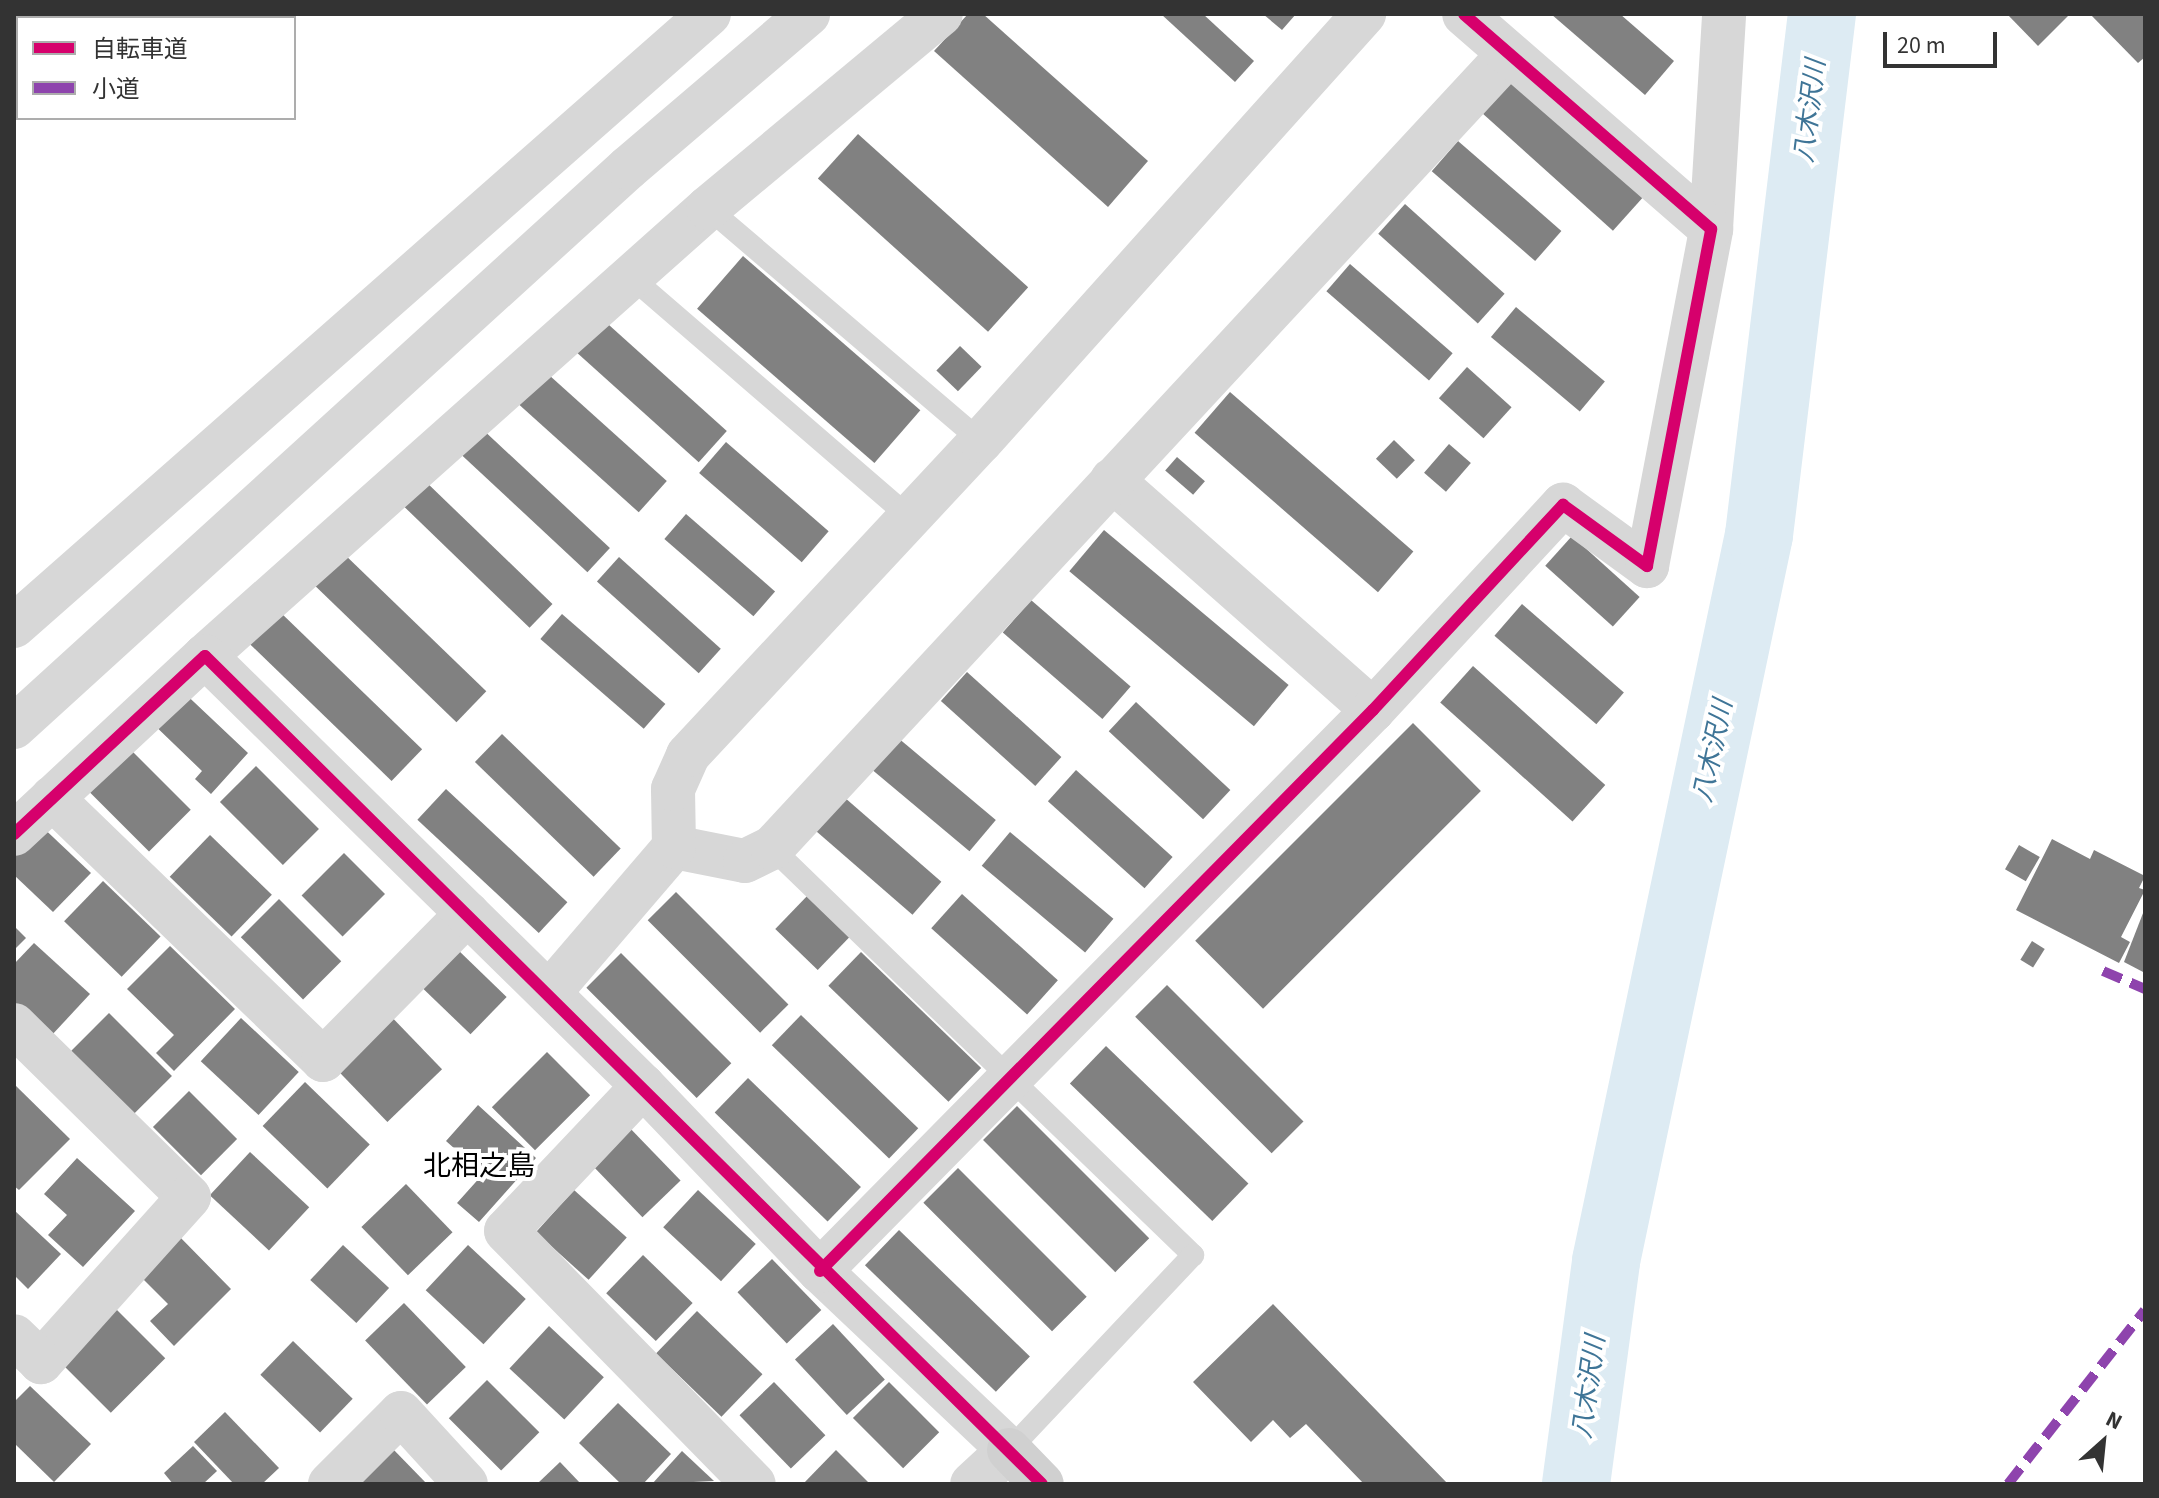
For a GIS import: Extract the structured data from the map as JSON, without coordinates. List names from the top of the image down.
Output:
{
  "districts": ["北相之島"],
  "water": ["八木沢川"],
  "legend": ["自転車道", "小道"],
  "scale_bar": "20 m",
  "north": "top right"
}
